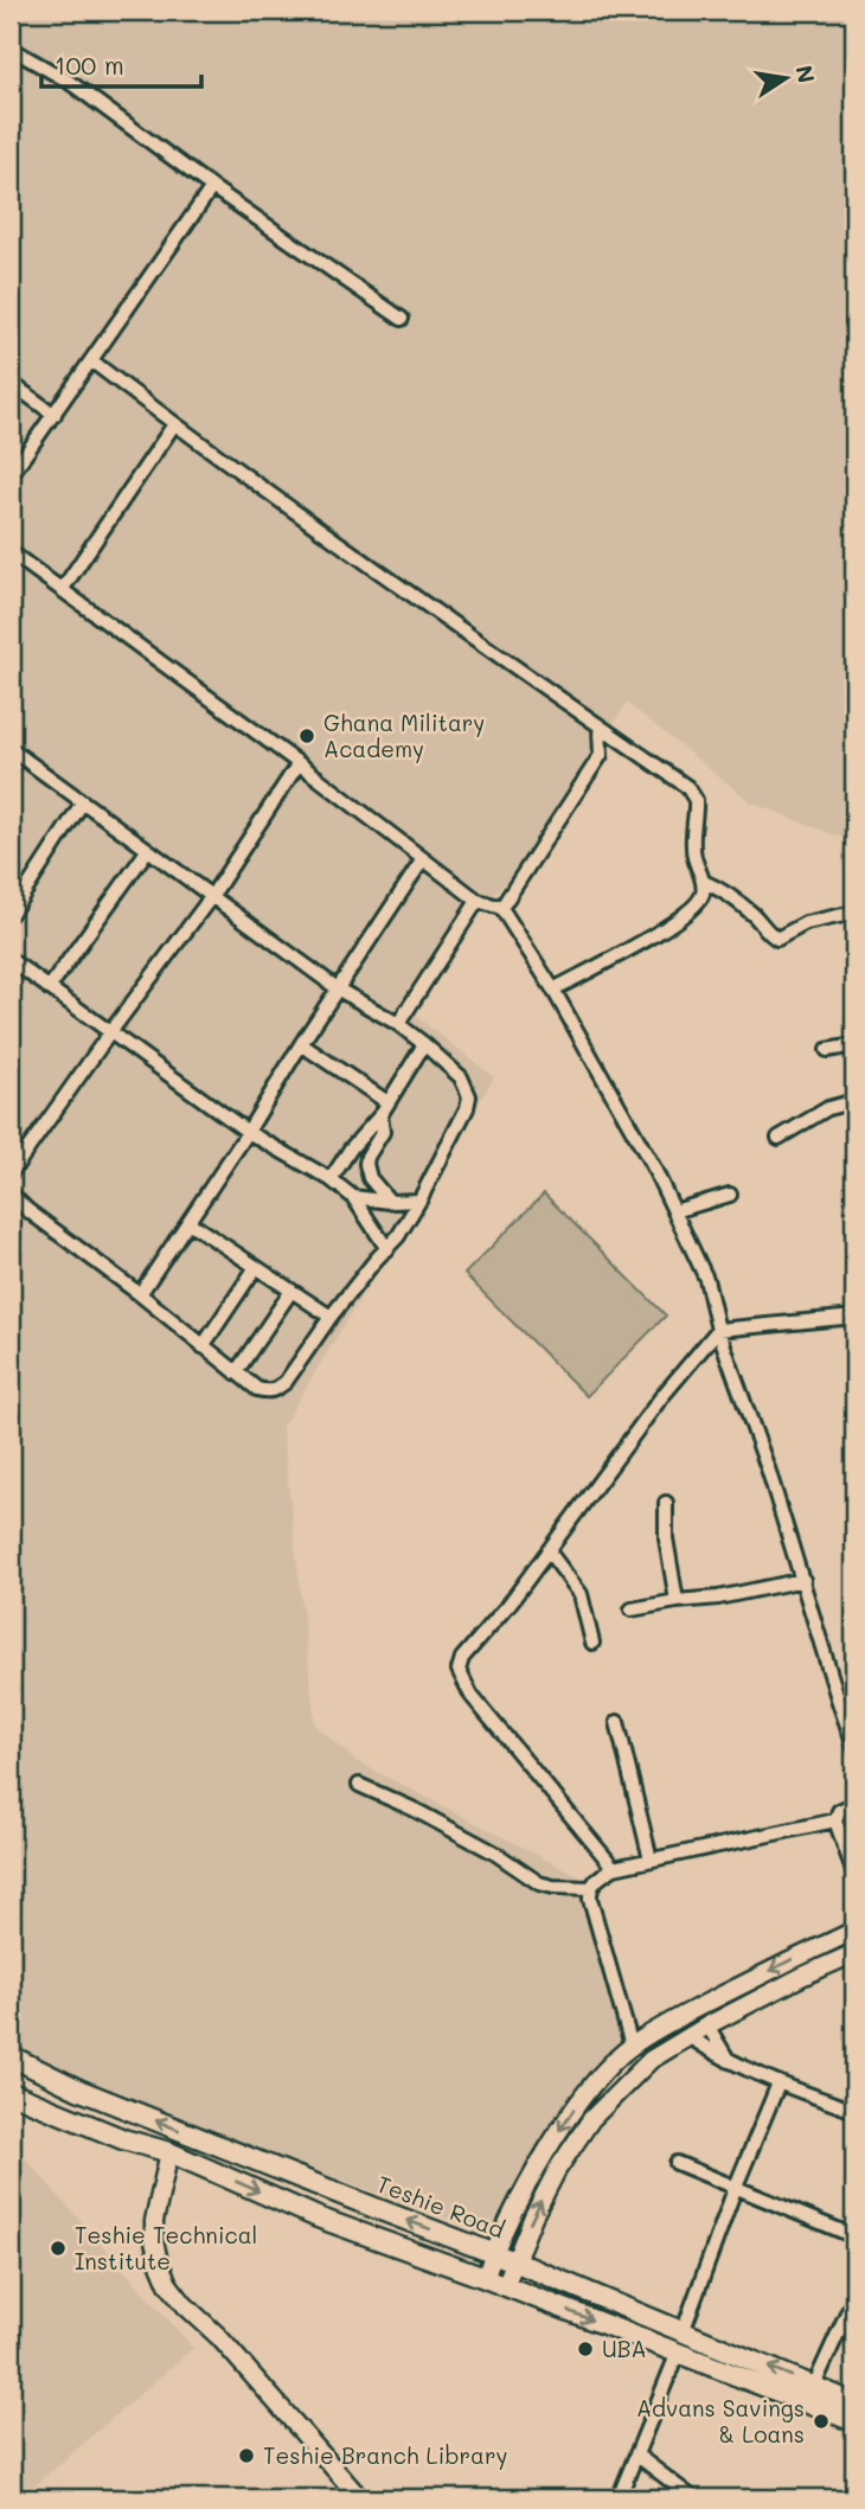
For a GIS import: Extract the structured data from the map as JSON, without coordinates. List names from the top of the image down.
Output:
{
  "streets": {
    "main road": ["Teshie Road"]
  },
  "places": [
    "Ghana Military Academy",
    "Teshie Technical Institute",
    "UBA",
    "Advans Savings & Loans",
    "Teshie Branch Library"
  ],
  "scale_bar": "100 m",
  "north": "right"
}
